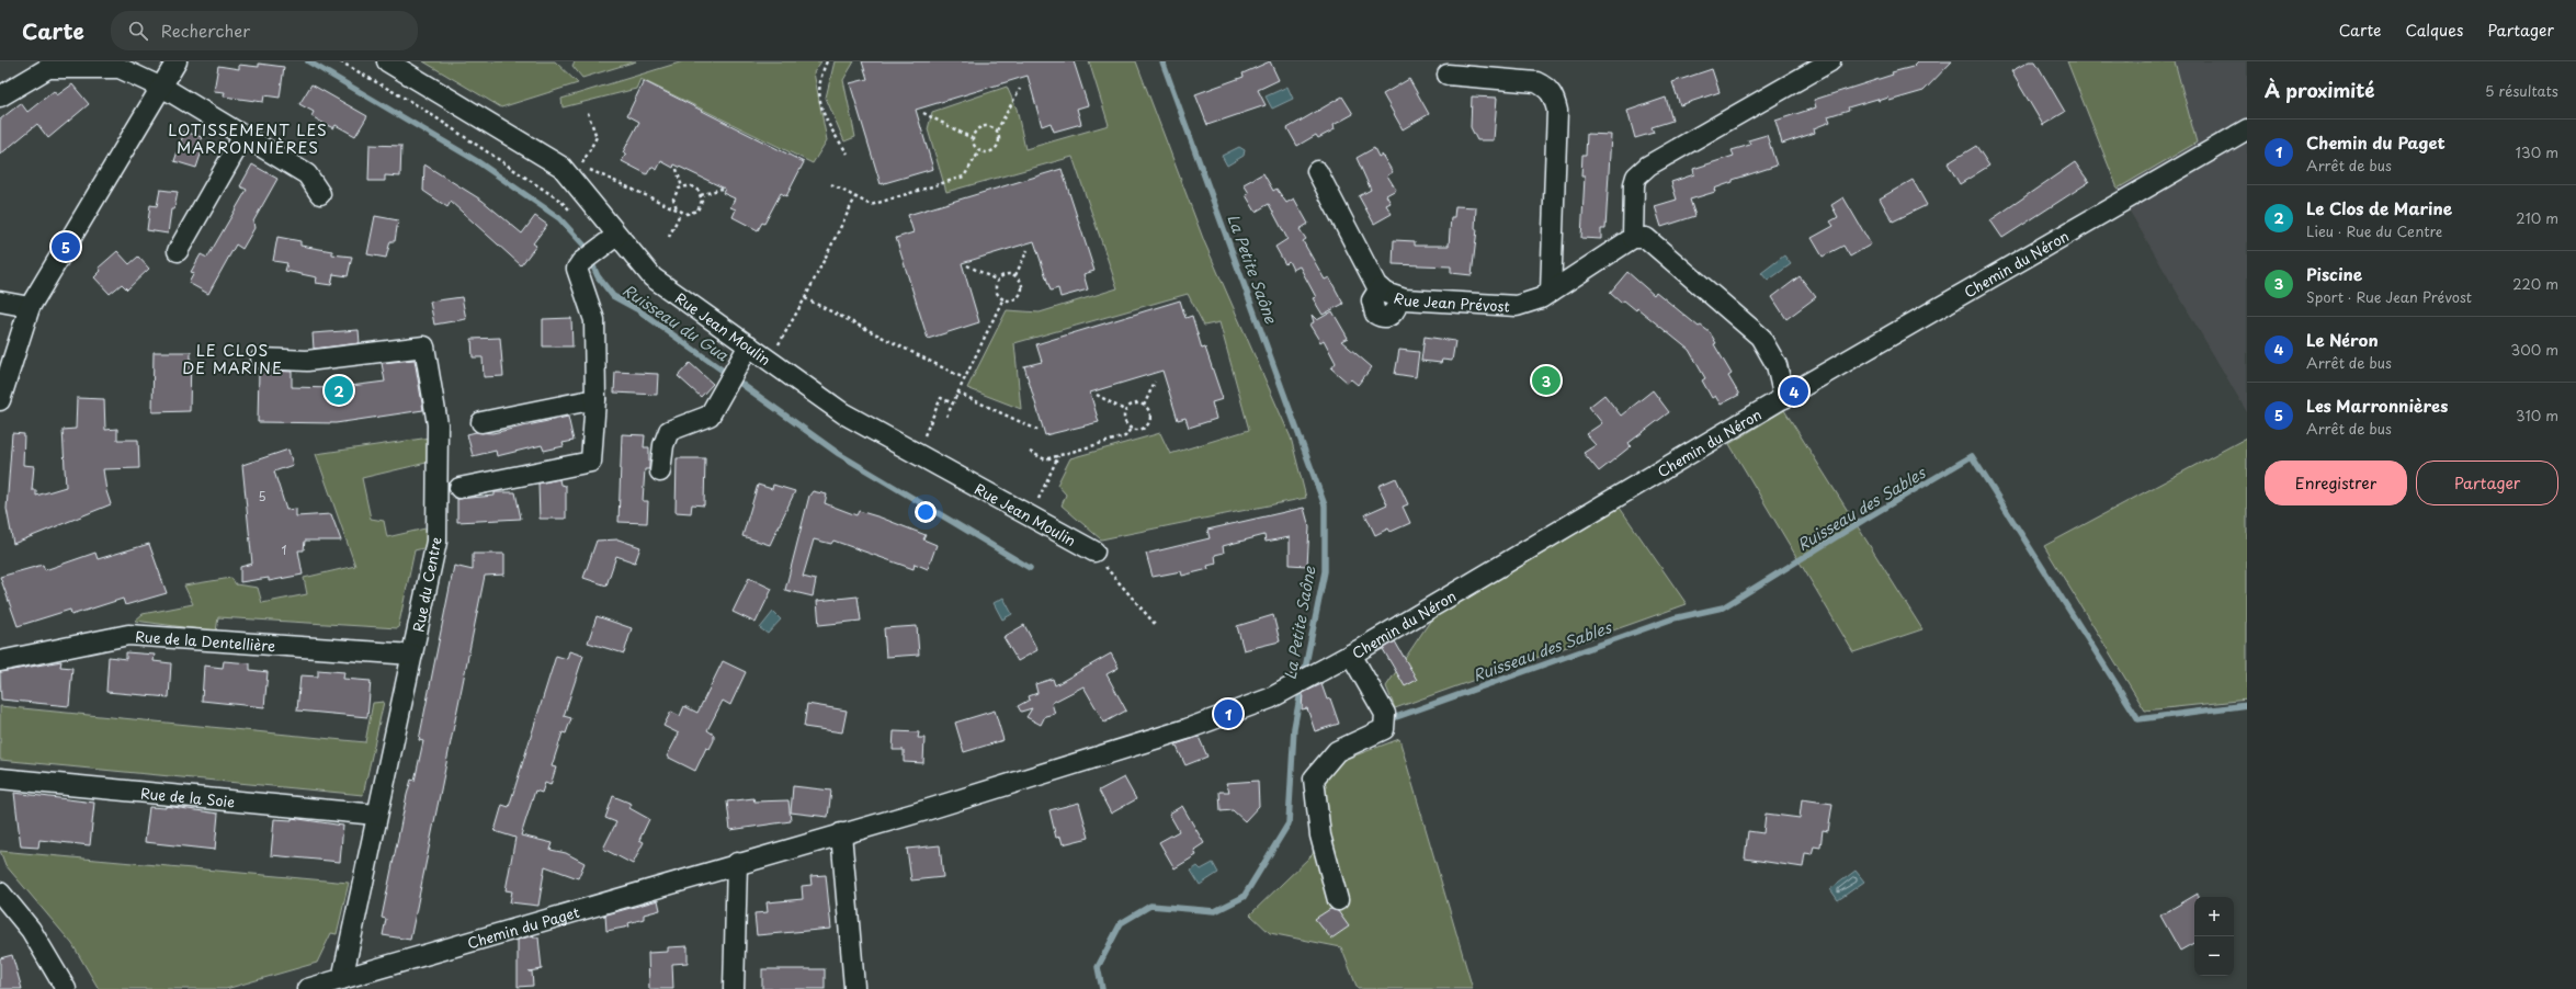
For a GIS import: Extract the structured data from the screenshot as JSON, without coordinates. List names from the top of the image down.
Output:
{
  "streets": {
    "street": [
      "Chemin du Néron",
      "Rue Jean Prévost",
      "Rue Jean Moulin",
      "Rue du Centre",
      "Rue de la Dentellière",
      "Rue de la Soie",
      "Chemin du Paget"
    ]
  },
  "crossings": [
    ["Chemin du Néron", "Chemin du Paget"],
    ["Rue du Centre", "Rue de la Dentellière"],
    ["Rue du Centre", "Rue de la Soie"],
    ["Rue du Centre", "Chemin du Paget"]
  ],
  "districts": ["LOTISSEMENT LES MARRONNIÈRES", "LE CLOS DE MARINE"],
  "water": ["La Petite Saône", "Ruisseau du Gua", "Ruisseau des Sables"],
  "house_numbers": ["5", "1"],
  "page": {
    "header": "Carte",
    "search": "Rechercher",
    "nav": ["Carte", "Calques", "Partager"],
    "heading": ["À proximité", "5 résultats"],
    "list": [
      {
        "mark": "1",
        "name": "Chemin du Paget",
        "note": "Arrêt de bus",
        "value": "130 m"
      },
      {
        "mark": "2",
        "name": "Le Clos de Marine",
        "note": "Lieu · Rue du Centre",
        "value": "210 m"
      },
      {
        "mark": "3",
        "name": "Piscine",
        "note": "Sport · Rue Jean Prévost",
        "value": "220 m"
      },
      {
        "mark": "4",
        "name": "Le Néron",
        "note": "Arrêt de bus",
        "value": "300 m"
      },
      {
        "mark": "5",
        "name": "Les Marronnières",
        "note": "Arrêt de bus",
        "value": "310 m"
      }
    ],
    "pins": [
      "5",
      "3",
      "2",
      "4",
      "1"
    ],
    "buttons": ["Enregistrer", "Partager"],
    "map_buttons": ["+", "−"]
  }
}
